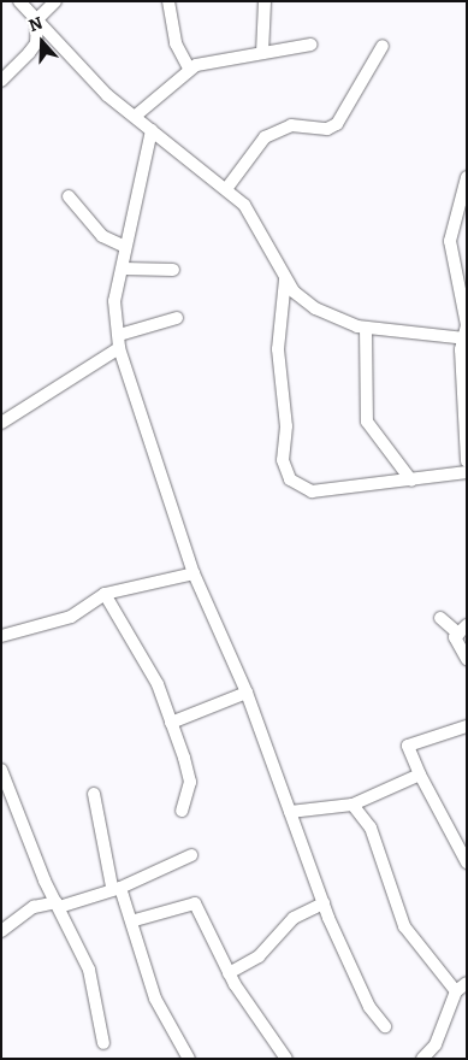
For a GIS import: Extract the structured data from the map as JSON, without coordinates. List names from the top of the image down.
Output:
{
  "north": "top"
}
